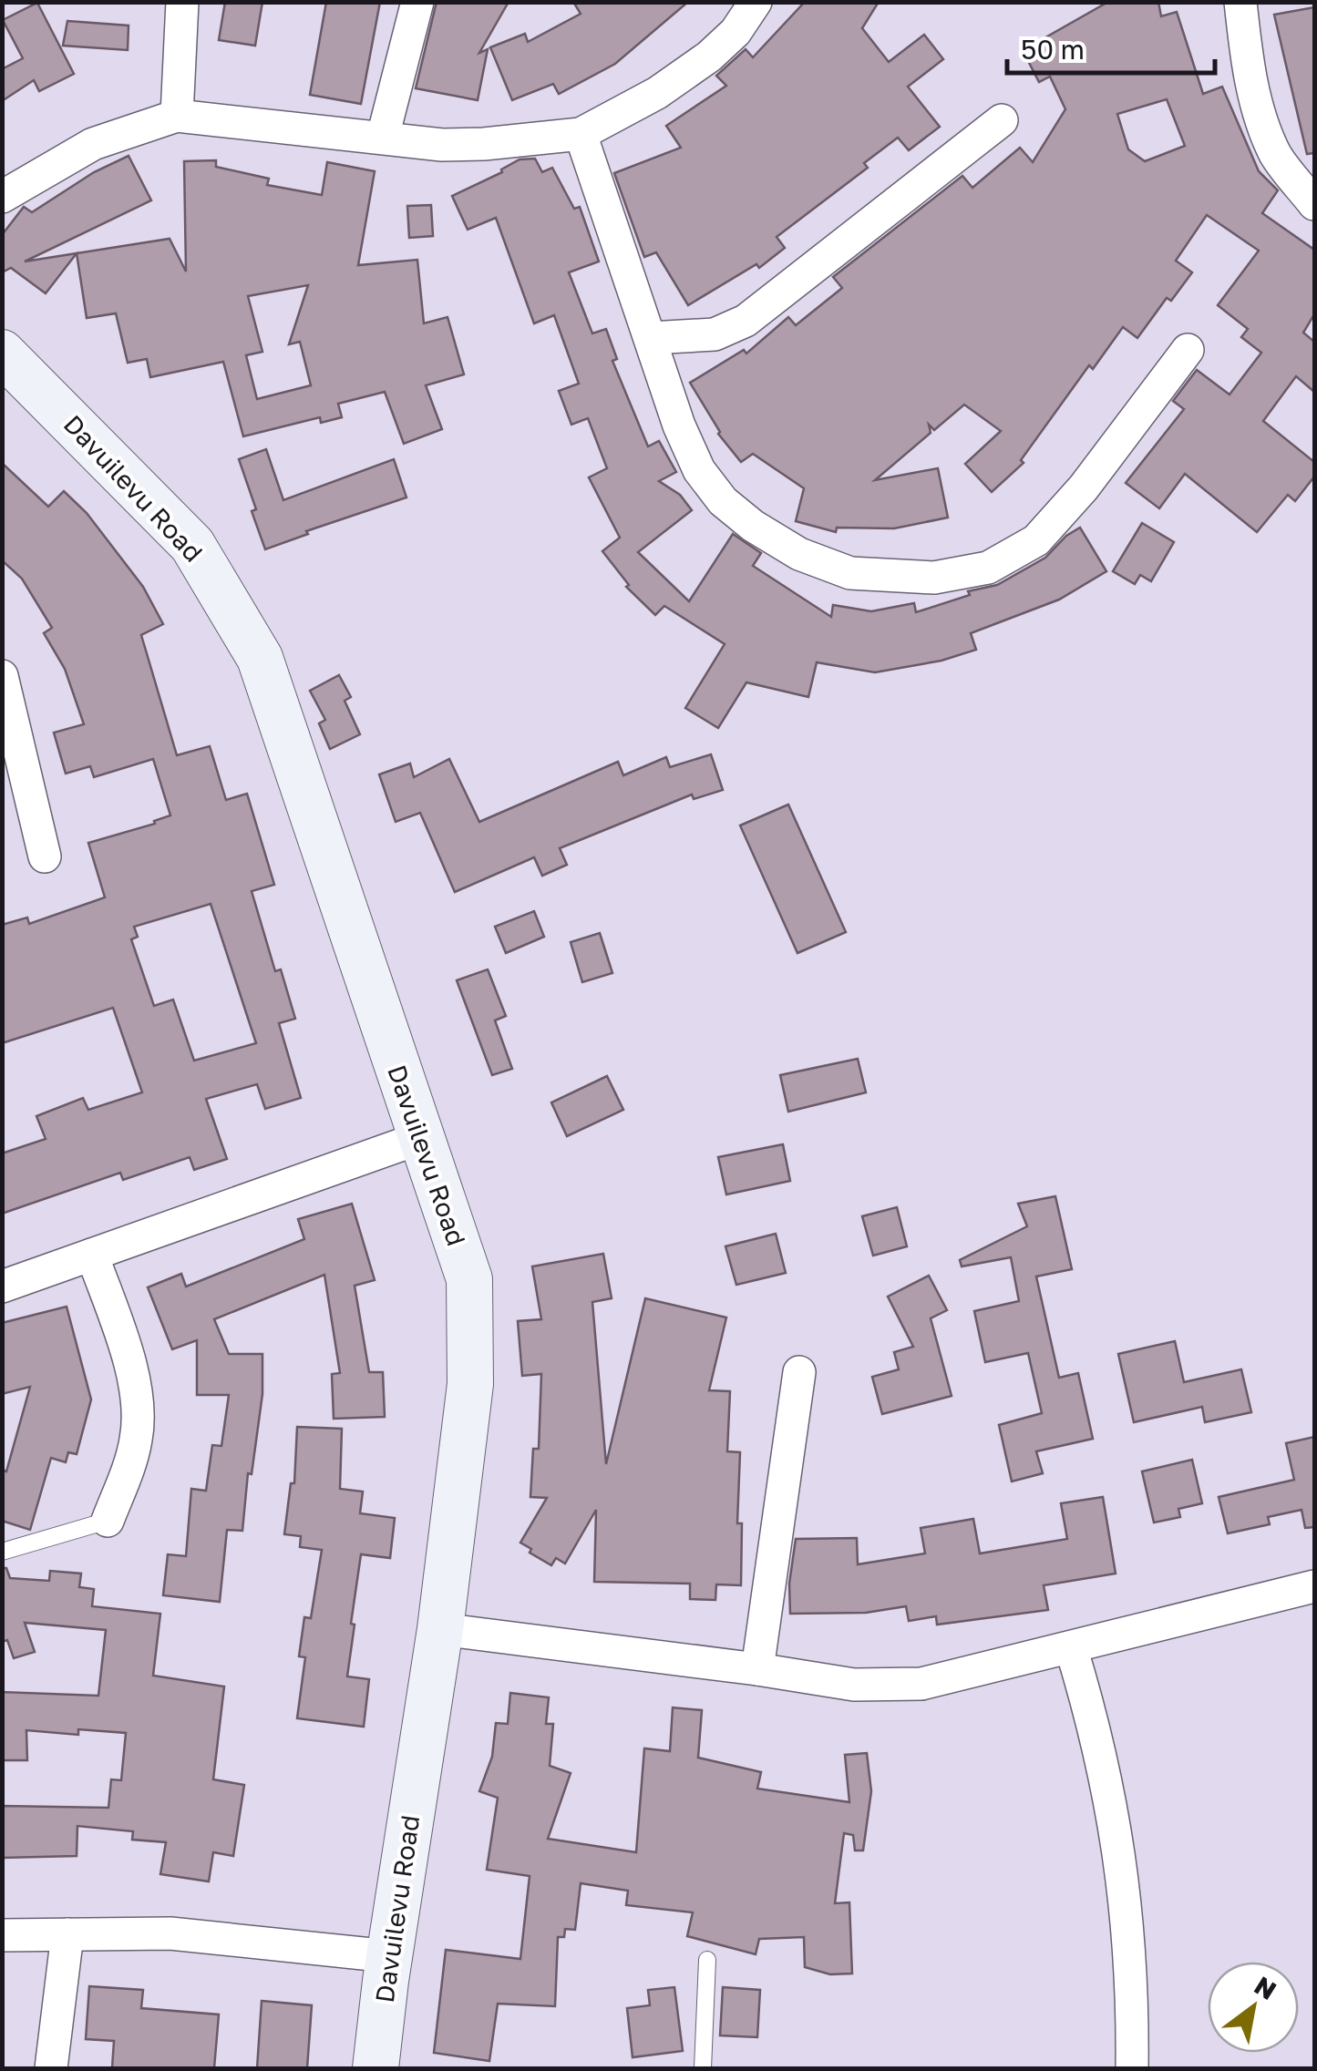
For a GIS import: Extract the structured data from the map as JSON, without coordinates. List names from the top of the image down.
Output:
{
  "streets": {
    "street": ["Davuilevu Road"]
  },
  "scale_bar": "50 m",
  "north": "top right"
}
